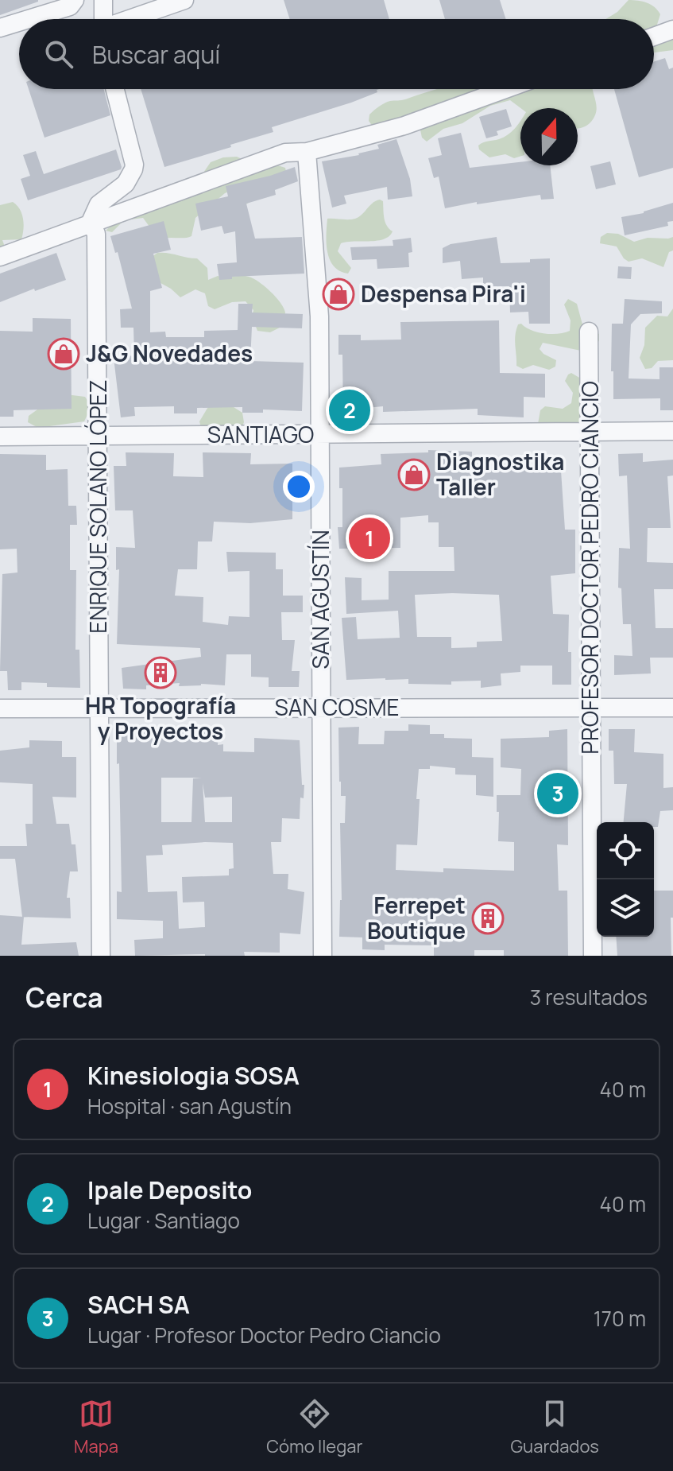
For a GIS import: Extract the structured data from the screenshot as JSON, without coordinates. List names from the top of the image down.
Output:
{
  "streets": {
    "street": [
      "SANTIAGO",
      "ENRIQUE SOLANO LÓPEZ",
      "PROFESOR DOCTOR PEDRO CIANCIO",
      "SAN AGUSTÍN",
      "SAN COSME"
    ]
  },
  "crossings": [
    ["SANTIAGO", "ENRIQUE SOLANO LÓPEZ"],
    ["SANTIAGO", "PROFESOR DOCTOR PEDRO CIANCIO"],
    ["SANTIAGO", "SAN AGUSTÍN"],
    ["ENRIQUE SOLANO LÓPEZ", "SAN COSME"],
    ["PROFESOR DOCTOR PEDRO CIANCIO", "SAN COSME"],
    ["SAN AGUSTÍN", "SAN COSME"]
  ],
  "places": {
    "shop": ["Despensa Pira'i", "J&G Novedades", "Diagnostika Taller"],
    "building": ["HR Topografía y Proyectos", "Ferrepet Boutique"]
  },
  "north": "top",
  "page": {
    "search": "Buscar aquí",
    "pins": ["2", "1", "3"],
    "heading": ["Cerca", "3 resultados"],
    "list": [
      {
        "mark": "1",
        "name": "Kinesiologia SOSA",
        "note": "Hospital · san Agustín",
        "value": "40 m"
      },
      {
        "mark": "2",
        "name": "Ipale Deposito",
        "note": "Lugar · Santiago",
        "value": "40 m"
      },
      {
        "mark": "3",
        "name": "SACH SA",
        "note": "Lugar · Profesor Doctor Pedro Ciancio",
        "value": "170 m"
      }
    ],
    "nav": ["Mapa", "Cómo llegar", "Guardados"]
  }
}
